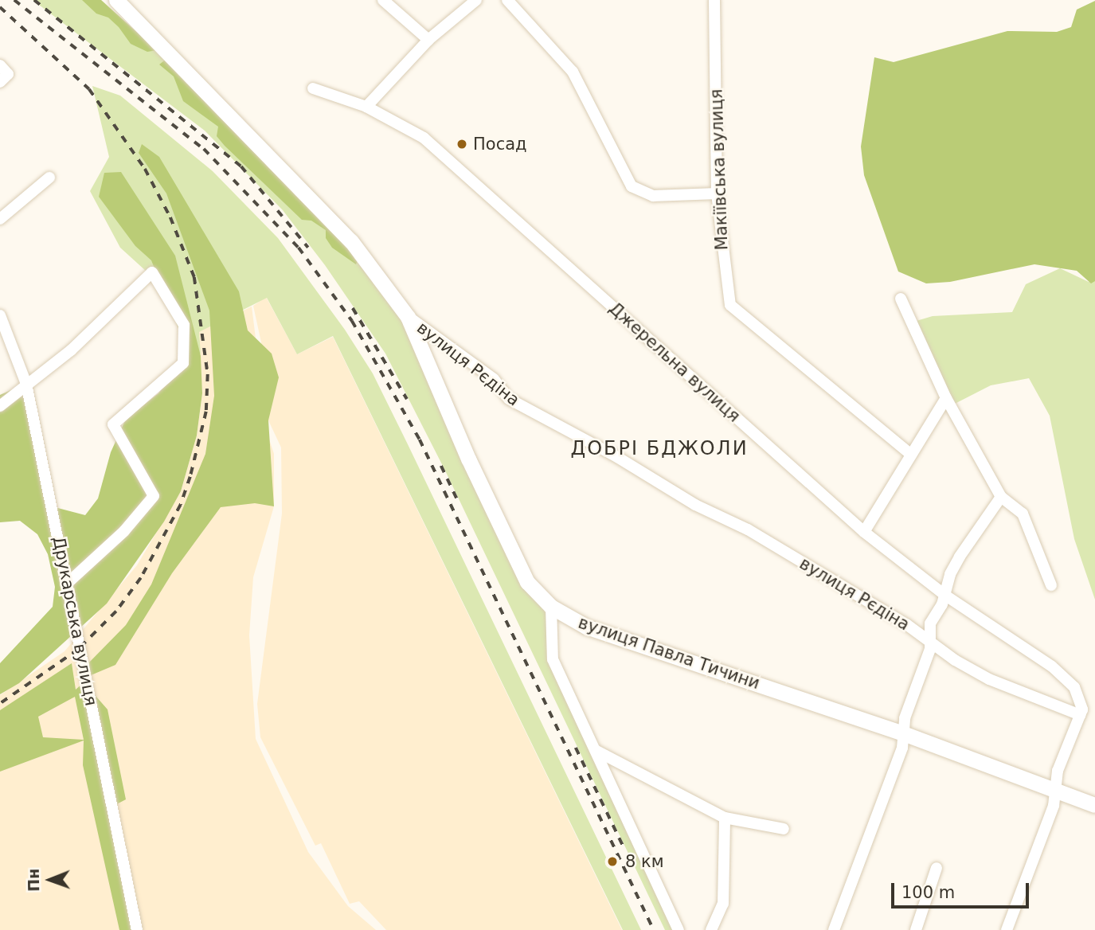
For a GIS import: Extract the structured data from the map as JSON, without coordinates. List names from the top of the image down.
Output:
{
  "streets": {
    "main road": ["вулиця Рєдіна", "вулиця Павла Тичини"],
    "street": ["Макіївська вулиця", "Джерельна вулиця", "Друкарська вулиця"]
  },
  "crossings": [
    ["Джерельна вулиця", "вулиця Рєдіна"],
    ["вулиця Рєдіна", "вулиця Павла Тичини"]
  ],
  "districts": ["ДОБРІ БДЖОЛИ"],
  "places": ["Посад", "8 км"],
  "scale_bar": "100 m",
  "north": "left"
}
